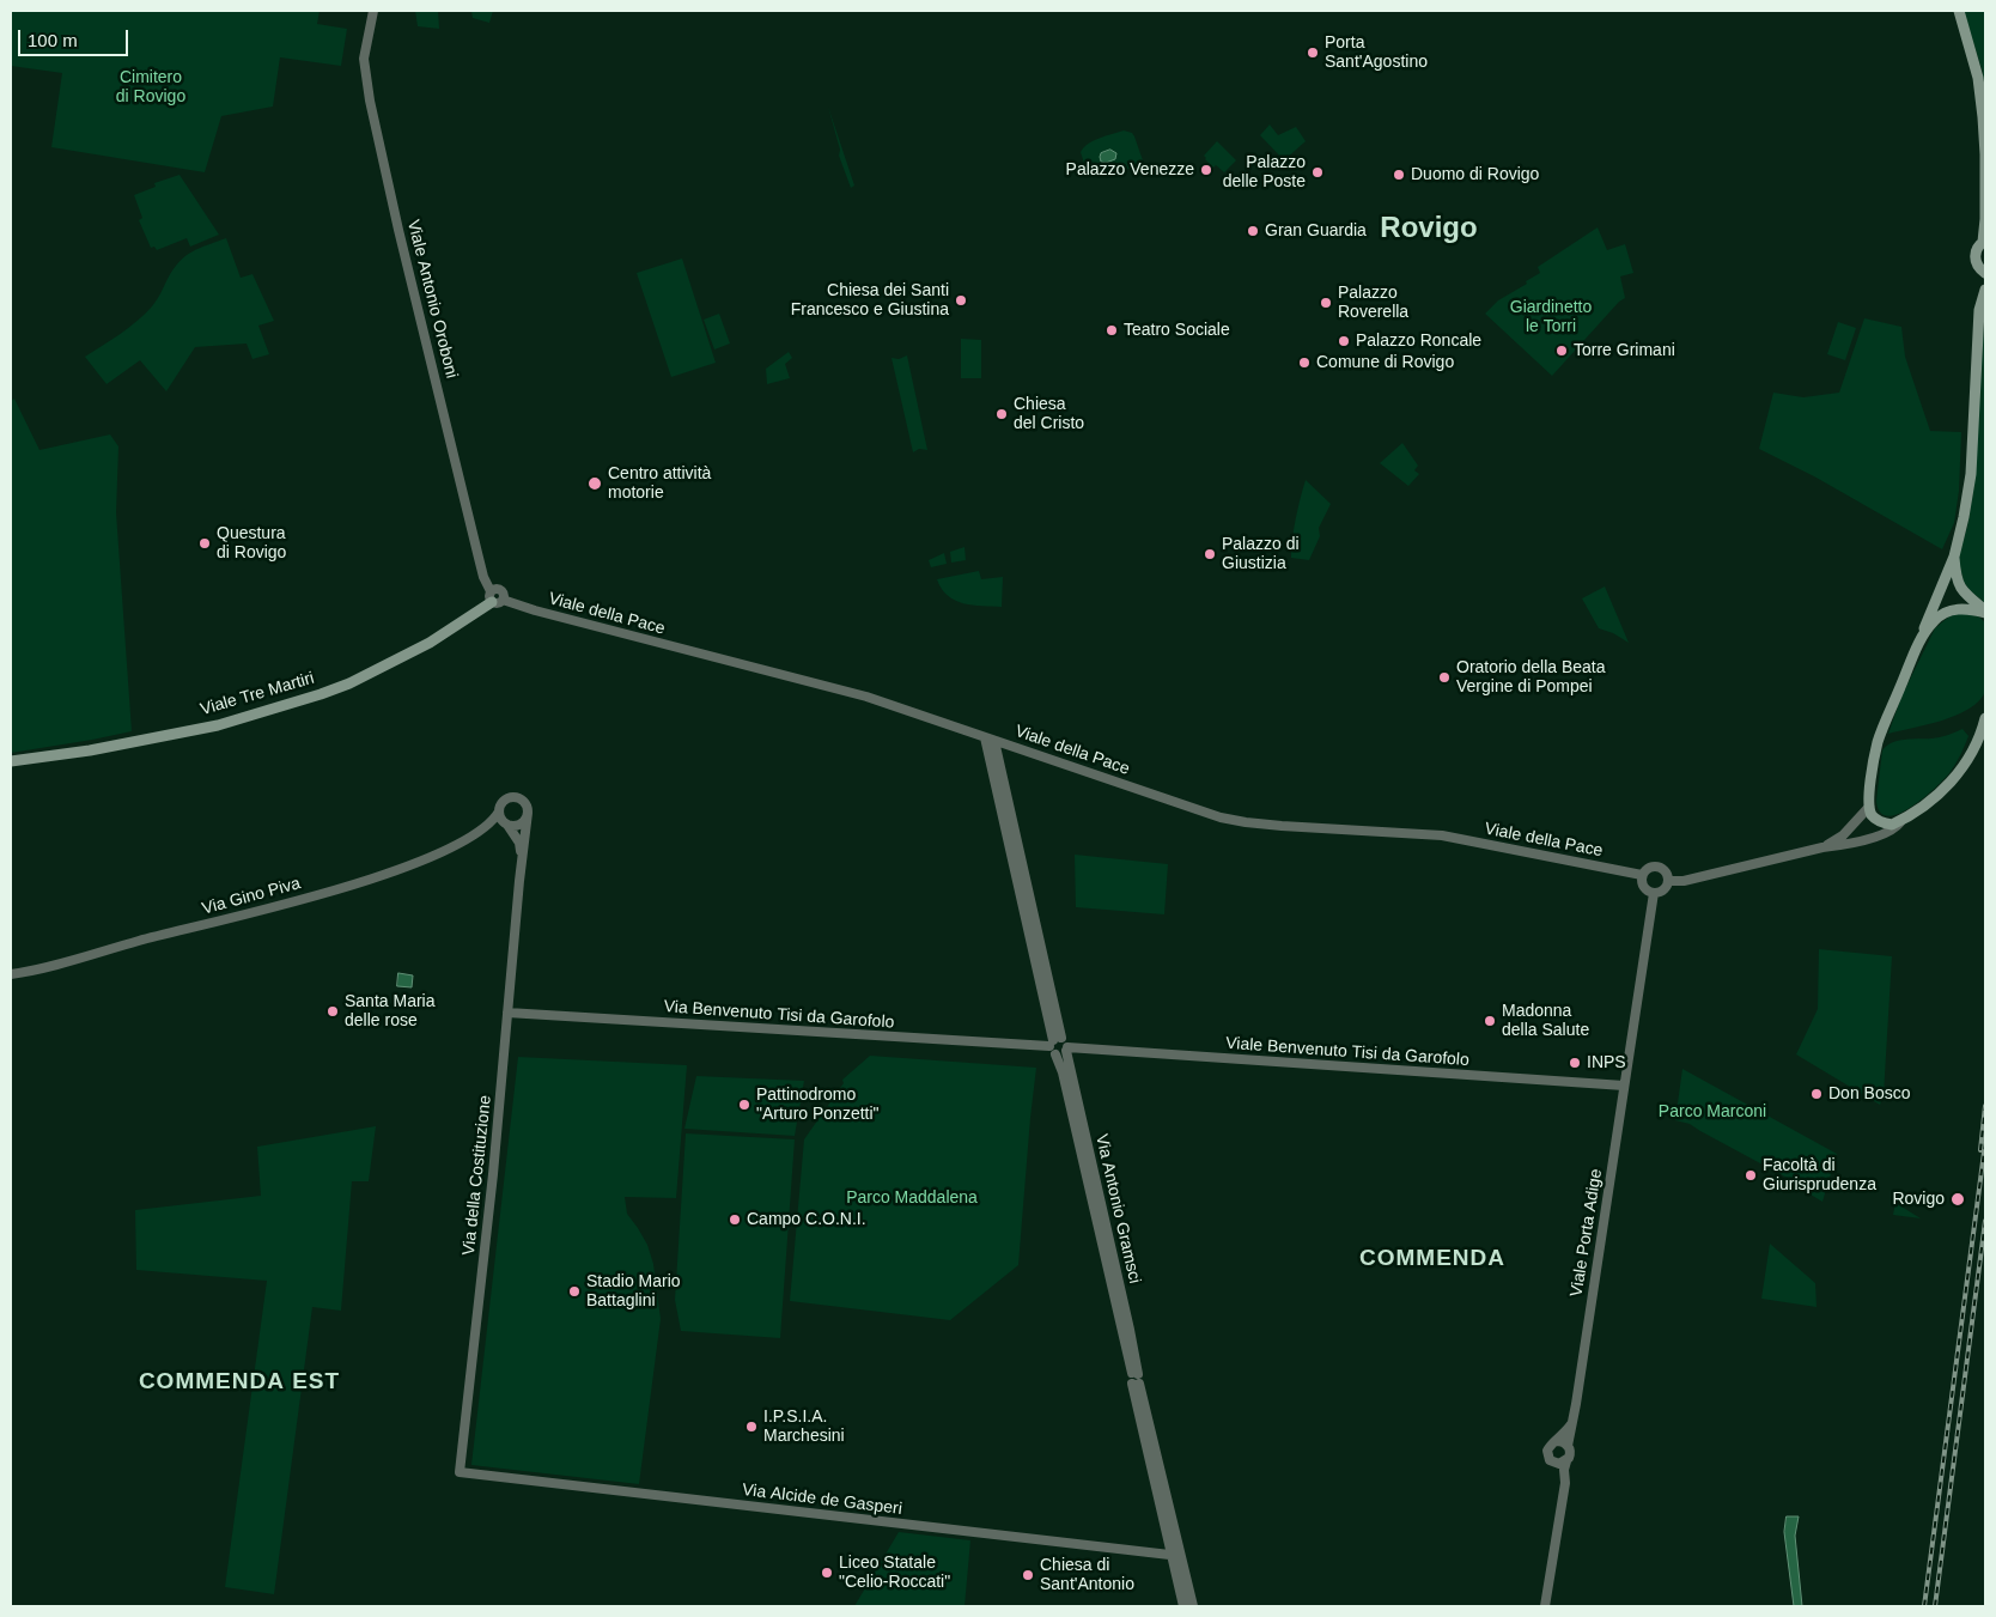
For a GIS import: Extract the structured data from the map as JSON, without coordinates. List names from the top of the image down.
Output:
{
  "streets": {
    "main road": ["Viale Tre Martiri"],
    "street": [
      "Viale Antonio Oroboni",
      "Viale della Pace",
      "Via Gino Piva",
      "Via Benvenuto Tisi da Garofolo",
      "Viale Benvenuto Tisi da Garofolo",
      "Via della Costituzione",
      "Via Antonio Gramsci",
      "Viale Porta Adige",
      "Via Alcide de Gasperi"
    ]
  },
  "crossings": [
    ["Viale Antonio Oroboni", "Viale della Pace"],
    ["Viale Antonio Oroboni", "Viale Tre Martiri"],
    ["Viale della Pace", "Viale Tre Martiri"],
    ["Viale della Pace", "Viale Porta Adige"],
    ["Via Benvenuto Tisi da Garofolo", "Viale Benvenuto Tisi da Garofolo"],
    ["Via Benvenuto Tisi da Garofolo", "Via della Costituzione"],
    ["Via Benvenuto Tisi da Garofolo", "Via Antonio Gramsci"],
    ["Viale Benvenuto Tisi da Garofolo", "Via Antonio Gramsci"],
    ["Viale Benvenuto Tisi da Garofolo", "Viale Porta Adige"],
    ["Via della Costituzione", "Via Alcide de Gasperi"],
    ["Via Antonio Gramsci", "Via Alcide de Gasperi"]
  ],
  "districts": ["Rovigo", "COMMENDA", "COMMENDA EST"],
  "parks": [
    "Cimitero di Rovigo",
    "Giardinetto le Torri",
    "Parco Marconi",
    "Parco Maddalena"
  ],
  "places": [
    "Porta Sant'Agostino",
    "Palazzo Venezze",
    "Palazzo delle Poste",
    "Duomo di Rovigo",
    "Gran Guardia",
    "Chiesa dei Santi Francesco e Giustina",
    "Palazzo Roverella",
    "Teatro Sociale",
    "Palazzo Roncale",
    "Torre Grimani",
    "Comune di Rovigo",
    "Chiesa del Cristo",
    "Centro attività motorie",
    "Questura di Rovigo",
    "Palazzo di Giustizia",
    "Oratorio della Beata Vergine di Pompei",
    "Santa Maria delle rose",
    "Madonna della Salute",
    "INPS",
    "Don Bosco",
    "Pattinodromo \"Arturo Ponzetti\"",
    "Facoltà di Giurisprudenza",
    "Rovigo",
    "Campo C.O.N.I.",
    "Stadio Mario Battaglini",
    "I.P.S.I.A. Marchesini",
    "Liceo Statale \"Celio-Roccati\"",
    "Chiesa di Sant'Antonio"
  ],
  "scale_bar": "100 m"
}
